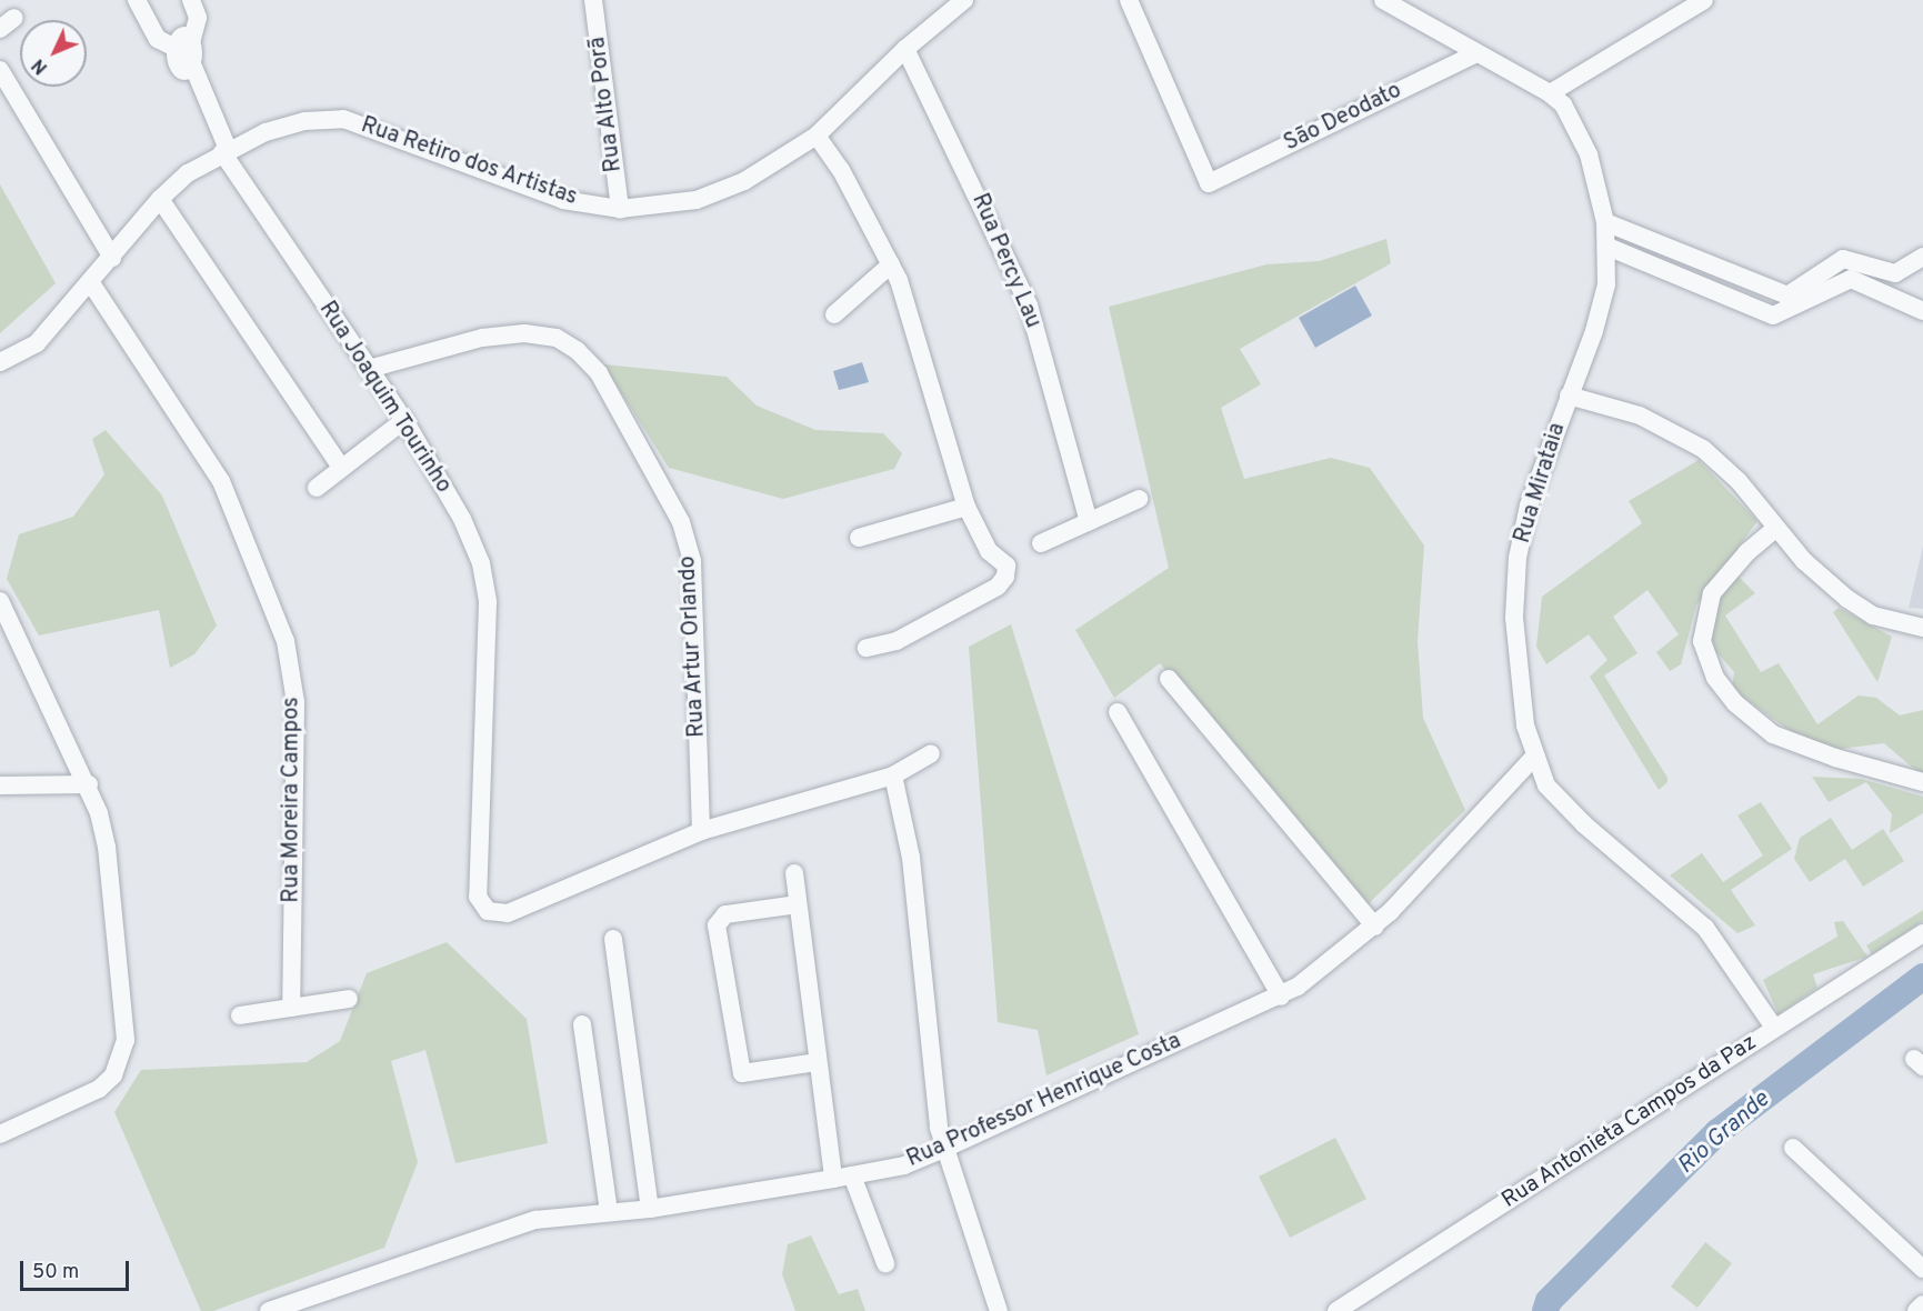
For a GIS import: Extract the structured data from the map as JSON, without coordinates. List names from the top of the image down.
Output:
{
  "streets": {
    "street": [
      "Rua Alto Porã",
      "São Deodato",
      "Rua Retiro dos Artistas",
      "Rua Percy Lau",
      "Rua Joaquim Tourinho",
      "Rua Mirataia",
      "Rua Artur Orlando",
      "Rua Moreira Campos",
      "Rua Professor Henrique Costa",
      "Rua Antonieta Campos da Paz"
    ]
  },
  "crossings": [
    ["Rua Alto Porã", "Rua Retiro dos Artistas"],
    ["São Deodato", "Rua Mirataia"],
    ["Rua Retiro dos Artistas", "Rua Percy Lau"],
    ["Rua Retiro dos Artistas", "Rua Joaquim Tourinho"],
    ["Rua Retiro dos Artistas", "Rua Moreira Campos"],
    ["Rua Joaquim Tourinho", "Rua Artur Orlando"],
    ["Rua Mirataia", "Rua Professor Henrique Costa"],
    ["Rua Mirataia", "Rua Antonieta Campos da Paz"]
  ],
  "water": ["Rio Grande"],
  "scale_bar": "50 m",
  "north": "bottom left"
}
